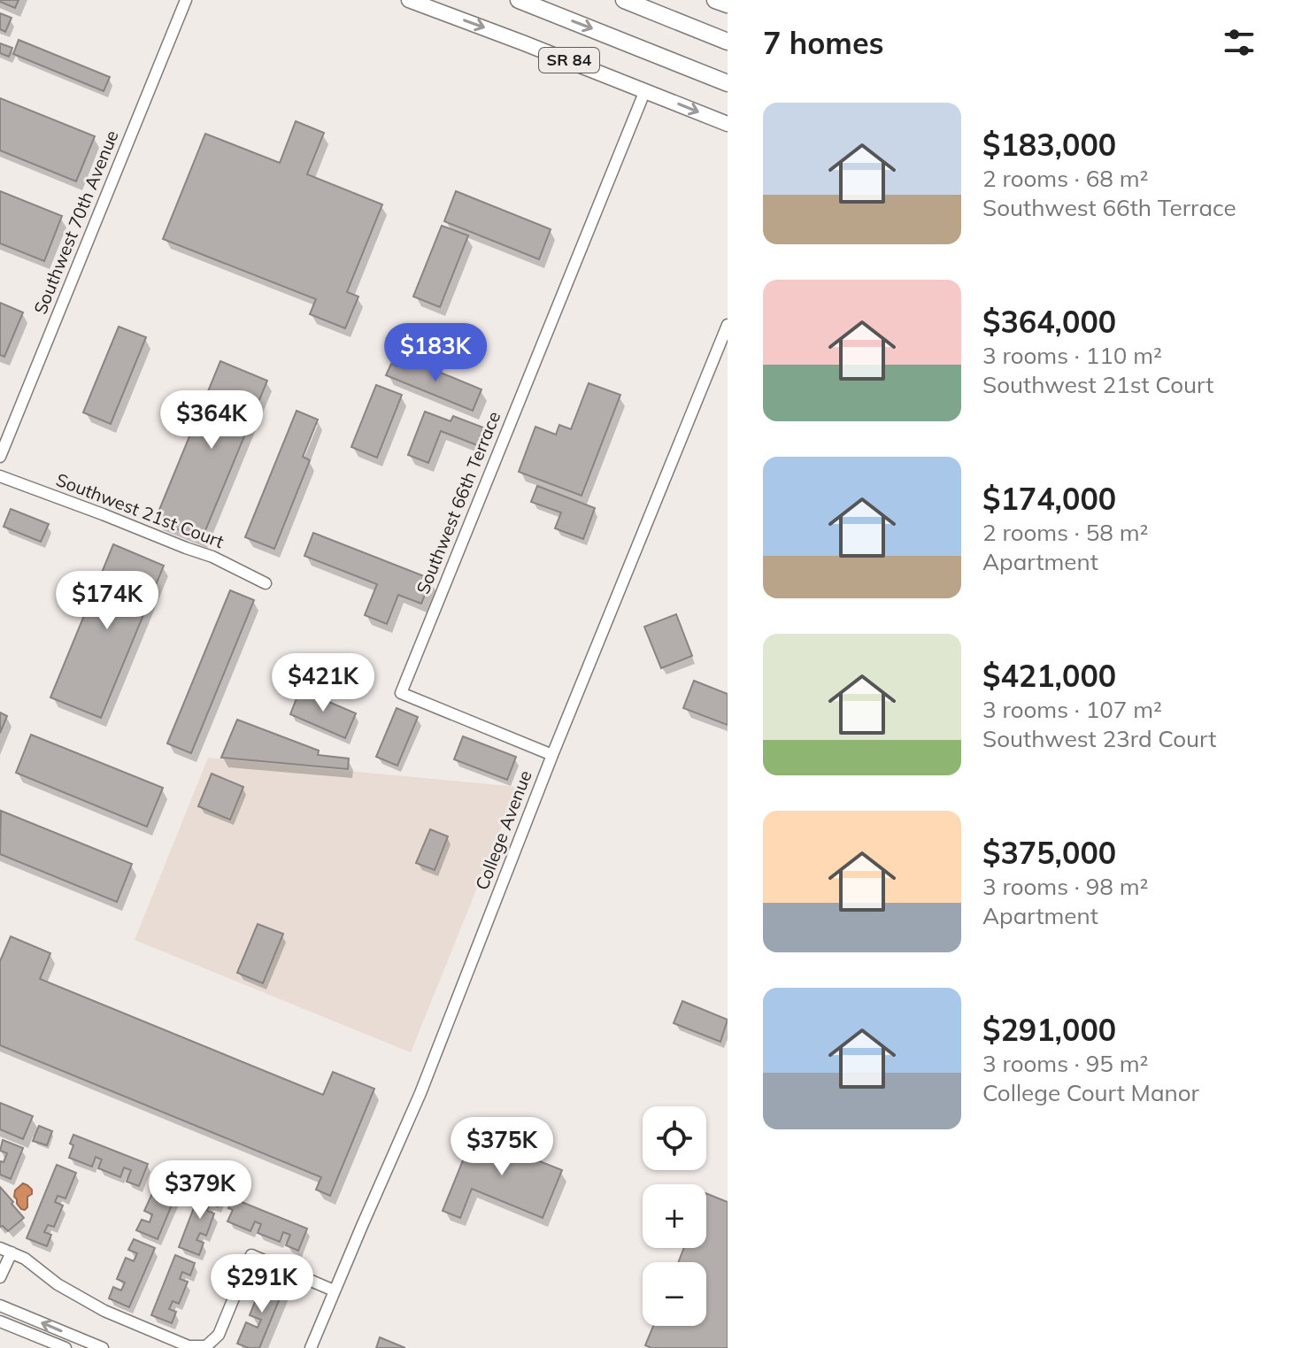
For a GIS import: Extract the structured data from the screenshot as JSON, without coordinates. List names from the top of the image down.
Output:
{
  "streets": {
    "main road": ["SR 84"],
    "street": [
      "Southwest 70th Avenue",
      "Southwest 66th Terrace",
      "Southwest 21st Court",
      "College Avenue"
    ]
  },
  "crossings": [
    ["SR 84", "Southwest 66th Terrace"],
    ["Southwest 66th Terrace", "College Avenue"]
  ],
  "page": {
    "heading": "7 homes",
    "list": [
      {
        "name": "$183,000",
        "note": "2 rooms · 68 m² · Southwest 66th Terrace"
      },
      {
        "name": "$364,000",
        "note": "3 rooms · 110 m² · Southwest 21st Court"
      },
      {
        "name": "$174,000",
        "note": "2 rooms · 58 m² · Apartment"
      },
      {
        "name": "$421,000",
        "note": "3 rooms · 107 m² · Southwest 23rd Court"
      },
      {
        "name": "$375,000",
        "note": "3 rooms · 98 m² · Apartment"
      },
      {
        "name": "$291,000",
        "note": "3 rooms · 95 m² · College Court Manor"
      }
    ],
    "price": [
      "$183K",
      "$364K",
      "$174K",
      "$421K",
      "$375K",
      "$379K",
      "$291K"
    ],
    "map_buttons": ["+", "−"]
  }
}
